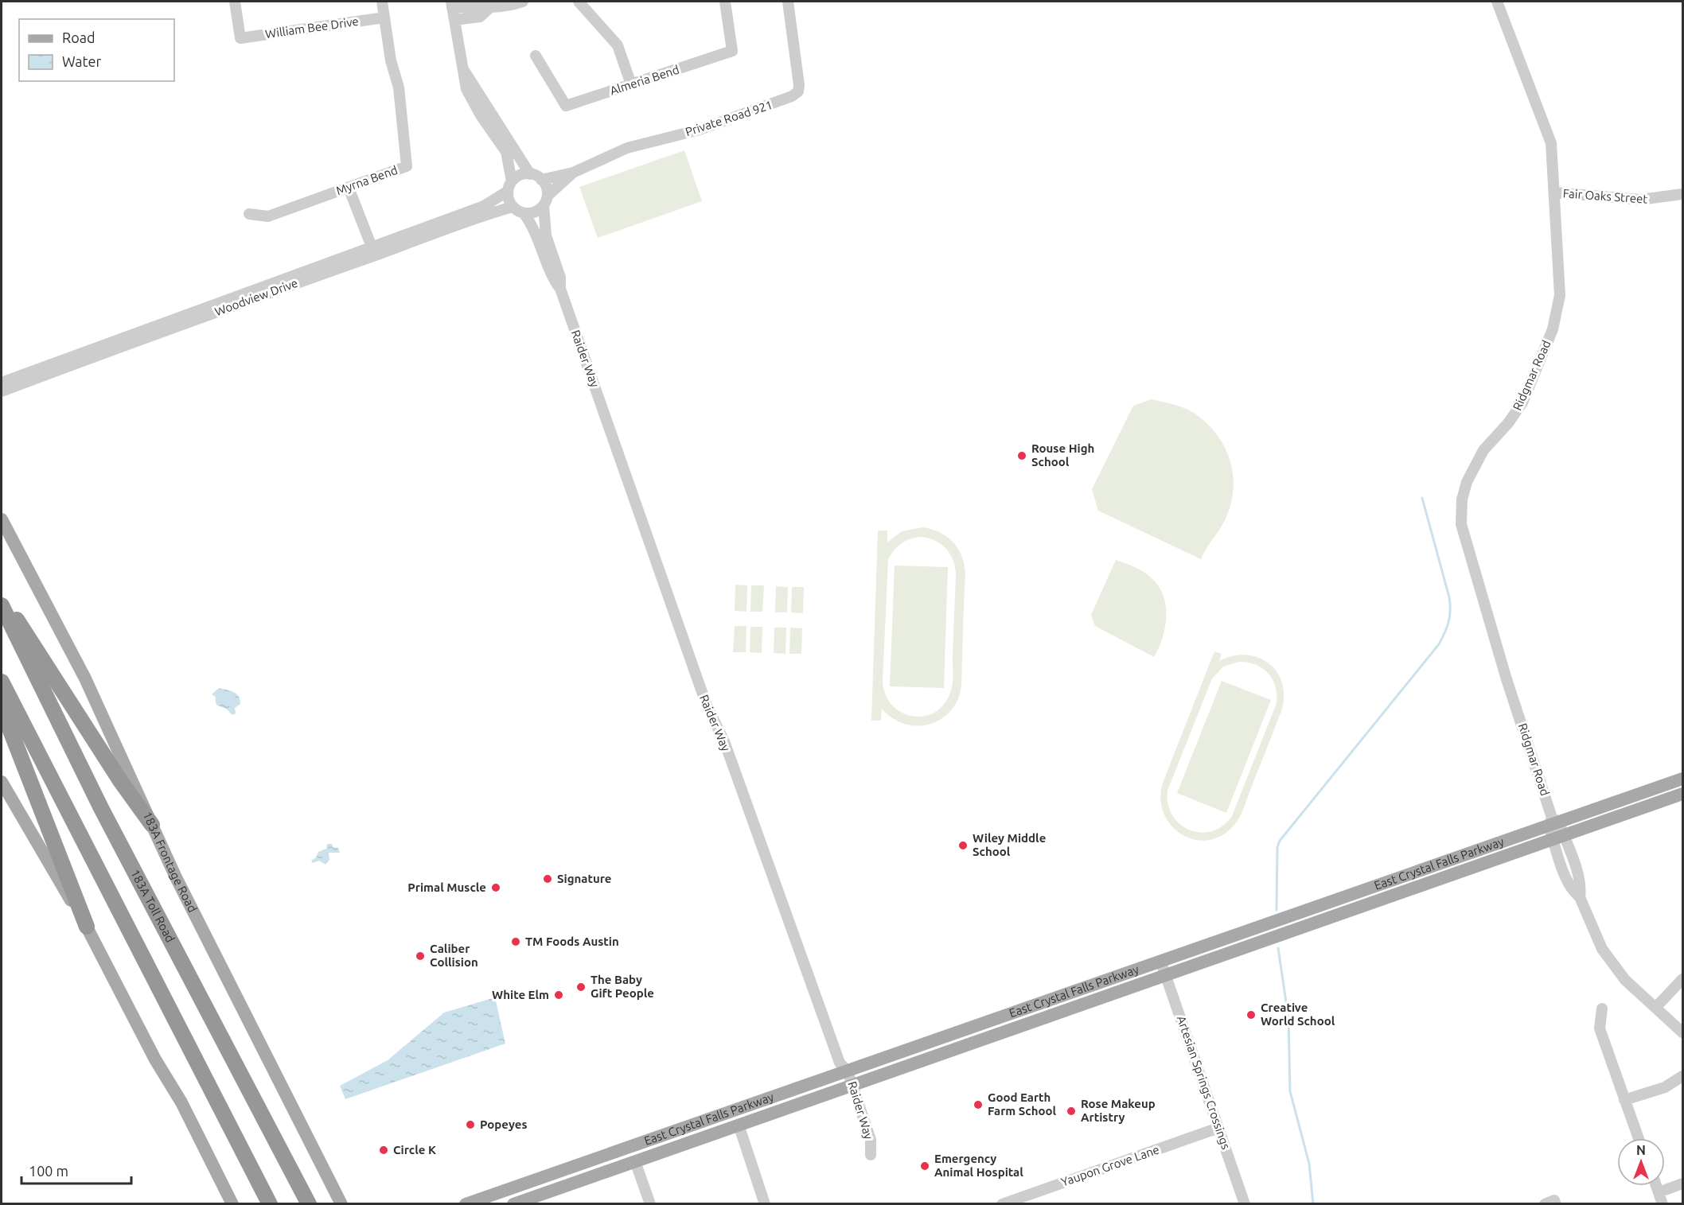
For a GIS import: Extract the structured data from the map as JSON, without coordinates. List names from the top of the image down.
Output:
{
  "streets": {
    "highway": ["183A Toll Road"],
    "main road": ["183A Frontage Road", "East Crystal Falls Parkway"],
    "street": [
      "William Bee Drive",
      "Almeria Bend",
      "Private Road 921",
      "Myrna Bend",
      "Fair Oaks Street",
      "Woodview Drive",
      "Raider Way",
      "Ridgmar Road",
      "Artesian Springs Crossings",
      "Yaupon Grove Lane"
    ]
  },
  "crossings": [
    ["William Bee Drive", "Myrna Bend"],
    ["Private Road 921", "Woodview Drive"],
    ["Private Road 921", "Raider Way"],
    ["Fair Oaks Street", "Ridgmar Road"],
    ["Woodview Drive", "Raider Way"],
    ["Raider Way", "East Crystal Falls Parkway"],
    ["Ridgmar Road", "East Crystal Falls Parkway"],
    ["East Crystal Falls Parkway", "Artesian Springs Crossings"],
    ["Artesian Springs Crossings", "Yaupon Grove Lane"]
  ],
  "places": [
    "Rouse High School",
    "Wiley Middle School",
    "Signature",
    "Primal Muscle",
    "TM Foods Austin",
    "Caliber Collision",
    "The Baby Gift People",
    "White Elm",
    "Creative World School",
    "Good Earth Farm School",
    "Rose Makeup Artistry",
    "Popeyes",
    "Circle K",
    "Emergency Animal Hospital"
  ],
  "legend": ["Road", "Water"],
  "scale_bar": "100 m",
  "north": "top"
}
